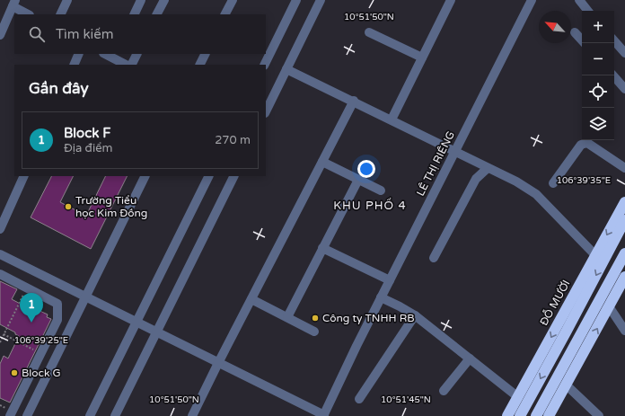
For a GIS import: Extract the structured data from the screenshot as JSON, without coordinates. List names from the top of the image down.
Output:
{
  "streets": {
    "highway": ["ĐỖ MƯỜI"],
    "street": ["LÊ THỊ RIÊNG"]
  },
  "districts": ["KHU PHỐ 4"],
  "places": ["Trường Tiểu học Kim Đồng", "Công ty TNHH RB", "Block G"],
  "north": "top left",
  "page": {
    "map_buttons": ["+", "−"],
    "search": "Tìm kiếm",
    "heading": "Gần đây",
    "list": [
      {
        "mark": "1",
        "name": "Block F",
        "note": "Địa điểm",
        "value": "270 m"
      }
    ],
    "pins": "1"
  },
  "coordinates": [
    "10°51'50\"N",
    "106°39'35\"E",
    "106°39'25\"E",
    "10°51'45\"N"
  ]
}
